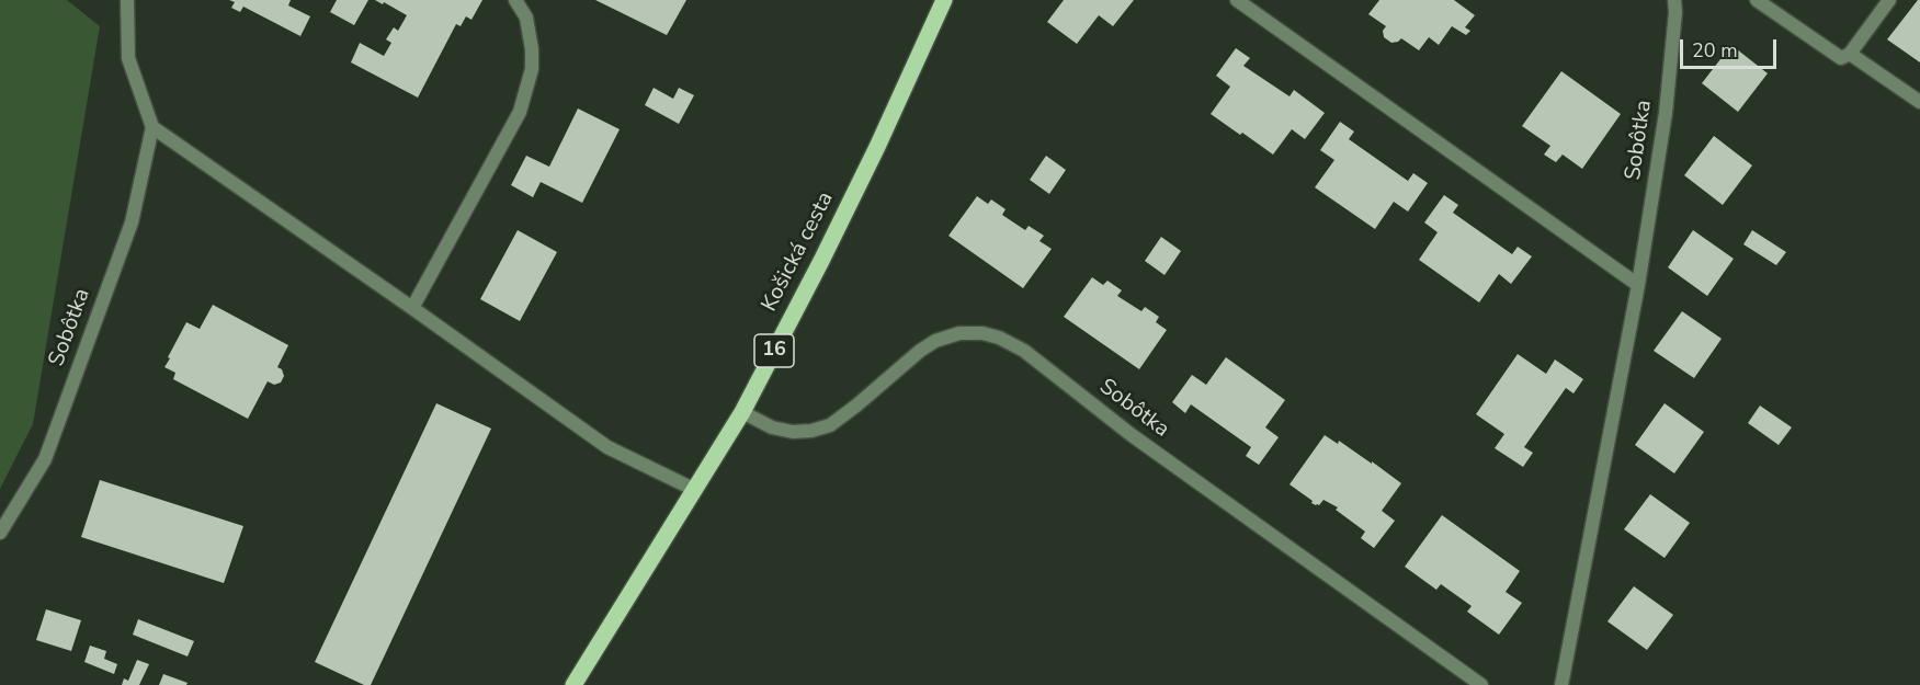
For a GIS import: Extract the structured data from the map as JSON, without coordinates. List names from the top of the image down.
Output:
{
  "streets": {
    "main road": ["Košická cesta", "16"],
    "street": ["Sobôtka"]
  },
  "crossings": [
    ["Sobôtka", "Košická cesta"]
  ],
  "scale_bar": "20 m"
}
